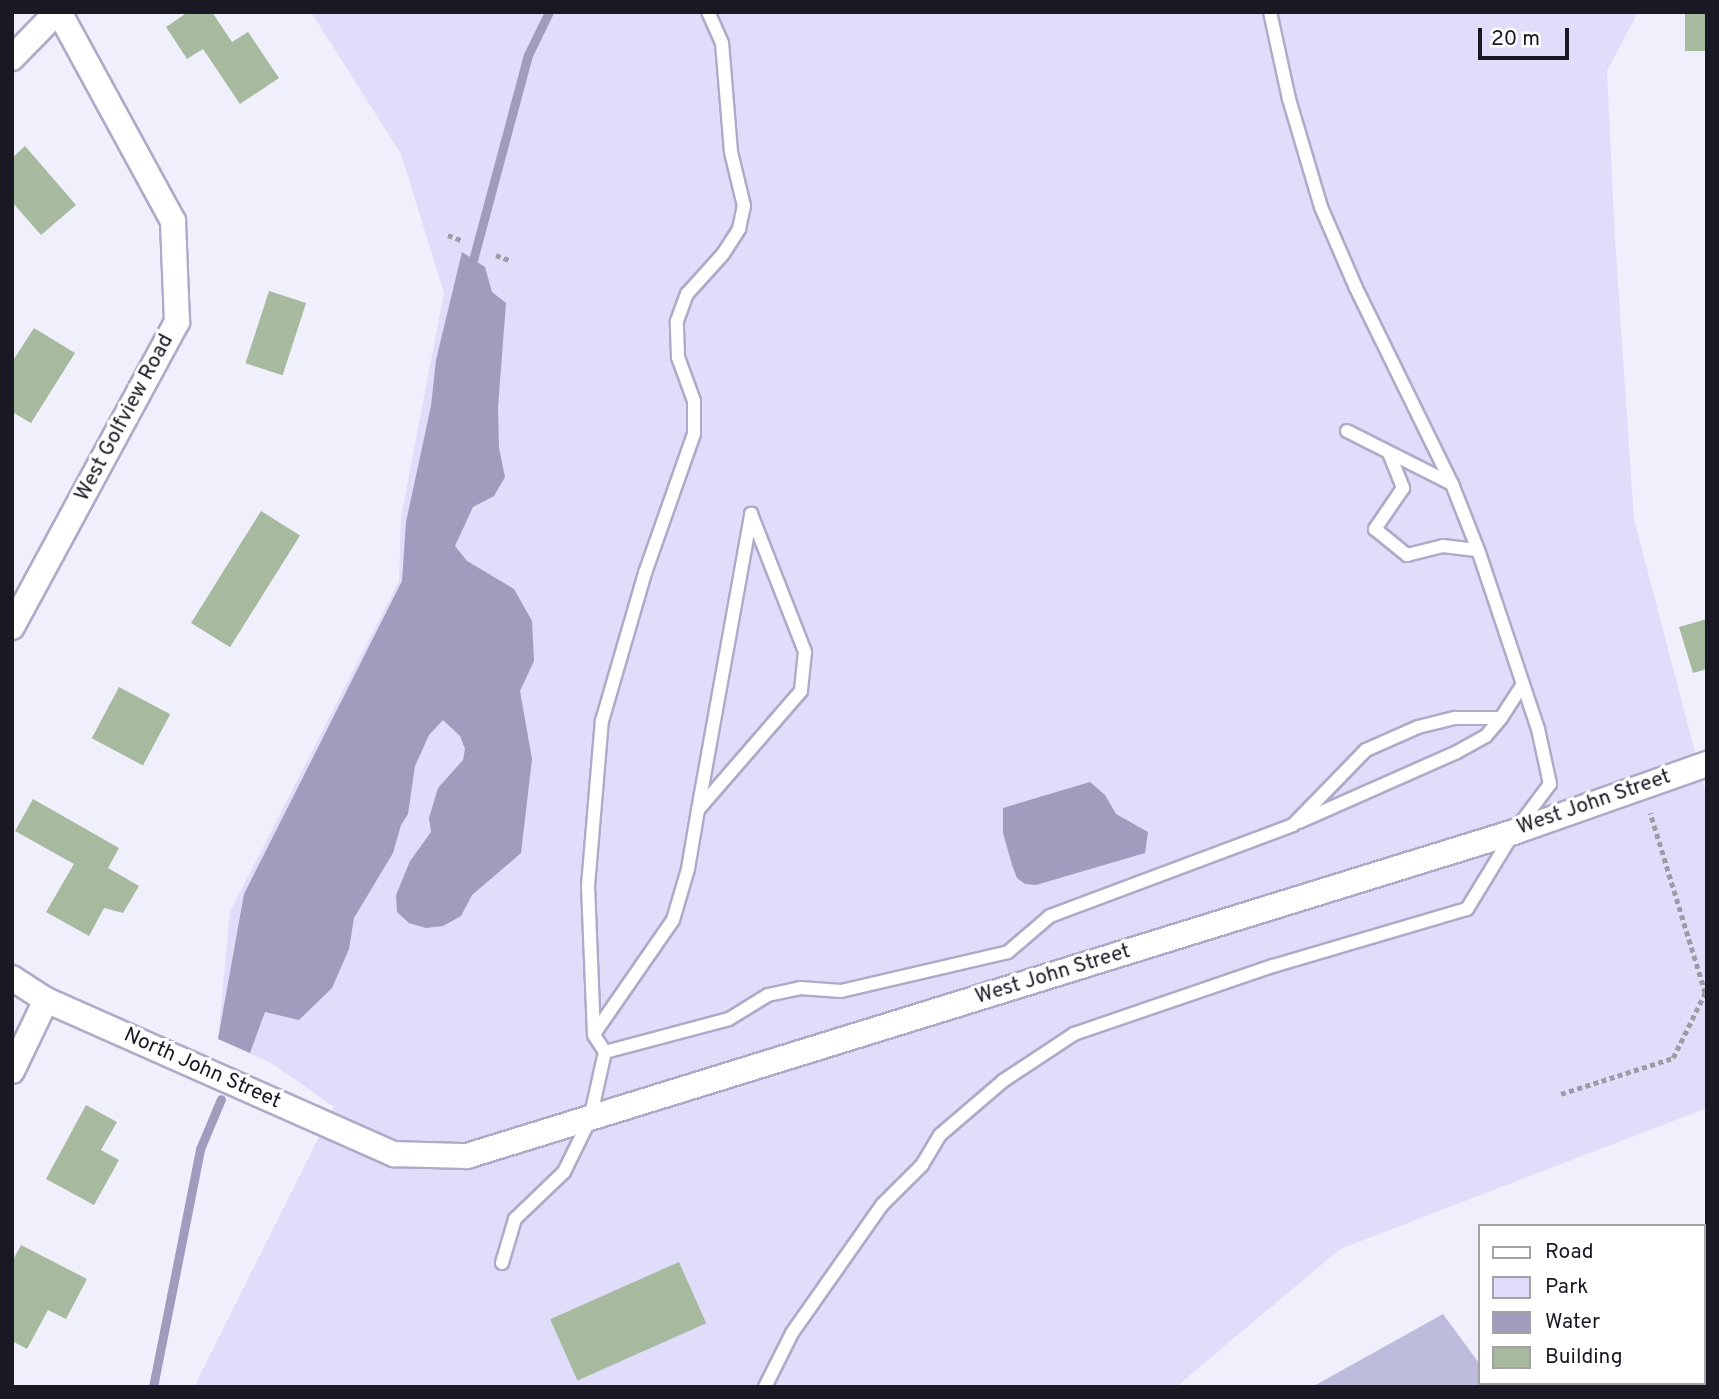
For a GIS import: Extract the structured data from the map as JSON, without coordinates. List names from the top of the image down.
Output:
{
  "streets": {
    "street": ["West Golfview Road", "West John Street", "North John Street"]
  },
  "crossings": [
    ["West John Street", "North John Street"]
  ],
  "legend": [
    "Road",
    "Park",
    "Water",
    "Building"
  ],
  "scale_bar": "20 m"
}
